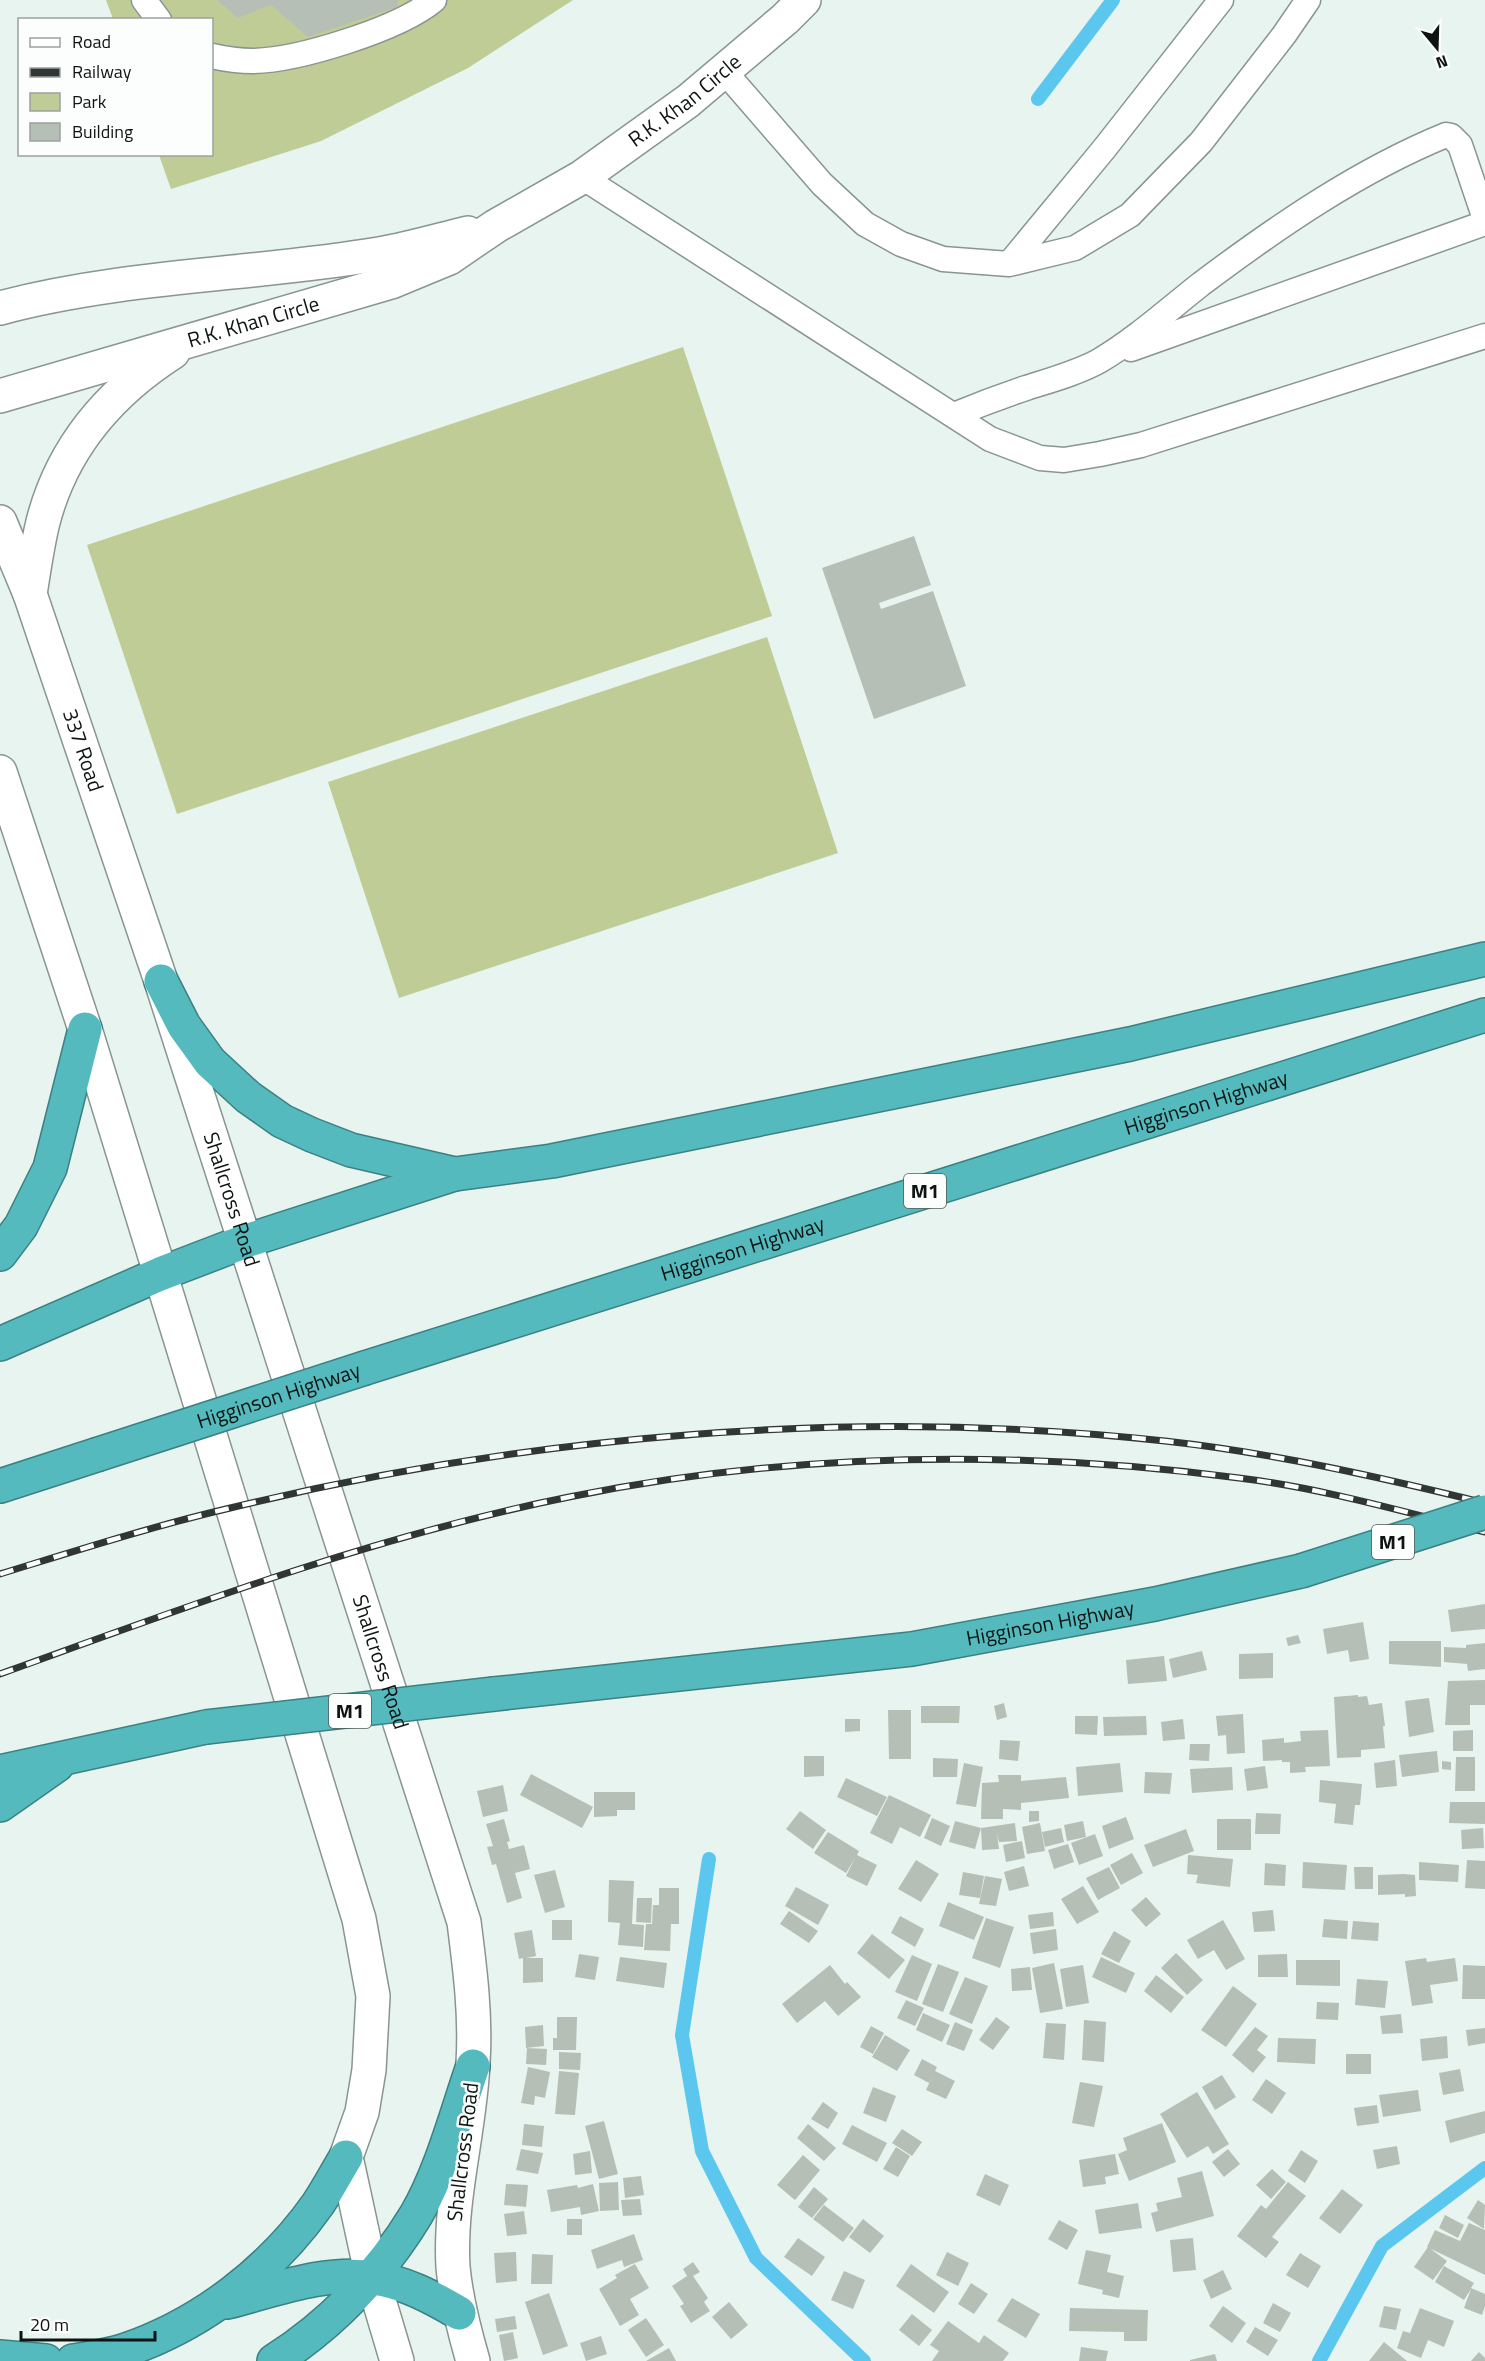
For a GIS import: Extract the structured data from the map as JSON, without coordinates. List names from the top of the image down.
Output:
{
  "streets": {
    "highway": ["Higginson Highway", "M1"],
    "street": ["R.K. Khan Circle", "337 Road", "Shallcross Road"]
  },
  "crossings": [
    ["337 Road", "Shallcross Road"]
  ],
  "legend": [
    "Road",
    "Railway",
    "Park",
    "Building"
  ],
  "scale_bar": "20 m",
  "north": "bottom"
}
